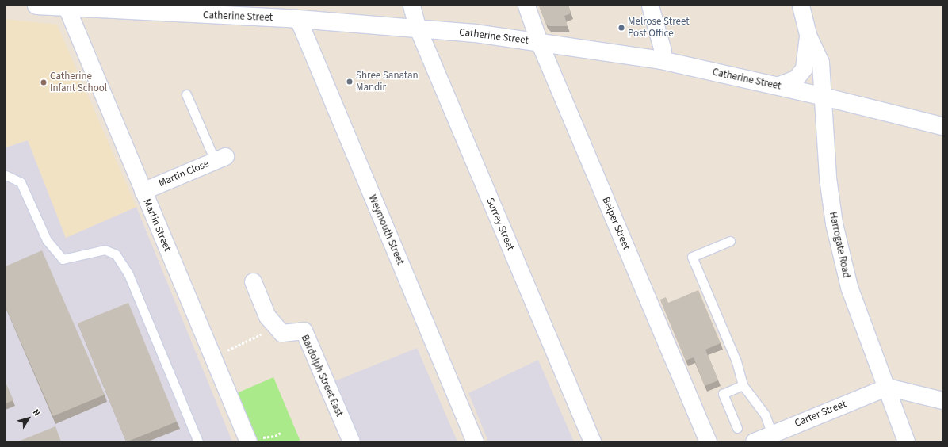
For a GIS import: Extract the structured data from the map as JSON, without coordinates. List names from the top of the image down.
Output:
{
  "streets": {
    "street": [
      "Catherine Street",
      "Martin Close",
      "Belper Street",
      "Surrey Street",
      "Martin Street",
      "Weymouth Street",
      "Harrogate Road",
      "Bardolph Street East",
      "Carter Street"
    ]
  },
  "crossings": [
    ["Catherine Street", "Belper Street"],
    ["Catherine Street", "Surrey Street"],
    ["Catherine Street", "Martin Street"],
    ["Catherine Street", "Weymouth Street"],
    ["Catherine Street", "Harrogate Road"],
    ["Martin Close", "Martin Street"],
    ["Harrogate Road", "Carter Street"]
  ],
  "places": ["Melrose Street Post Office", "Shree Sanatan Mandir", "Catherine Infant School"],
  "north": "top right"
}
